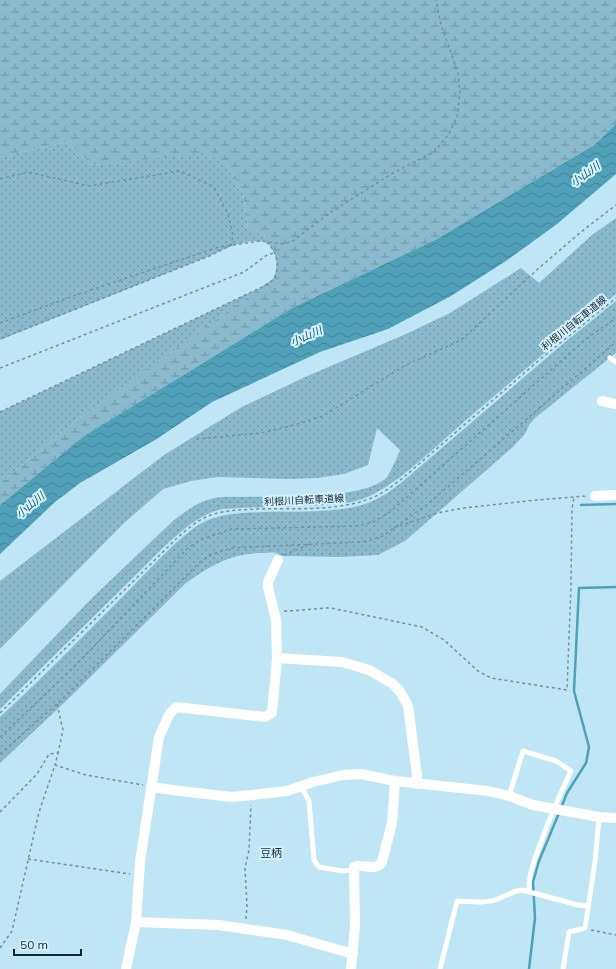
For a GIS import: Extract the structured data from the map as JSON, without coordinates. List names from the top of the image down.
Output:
{
  "streets": {
    "path": ["利根川自転車道線"]
  },
  "districts": ["豆柄"],
  "water": ["小山川"],
  "scale_bar": "50 m"
}
